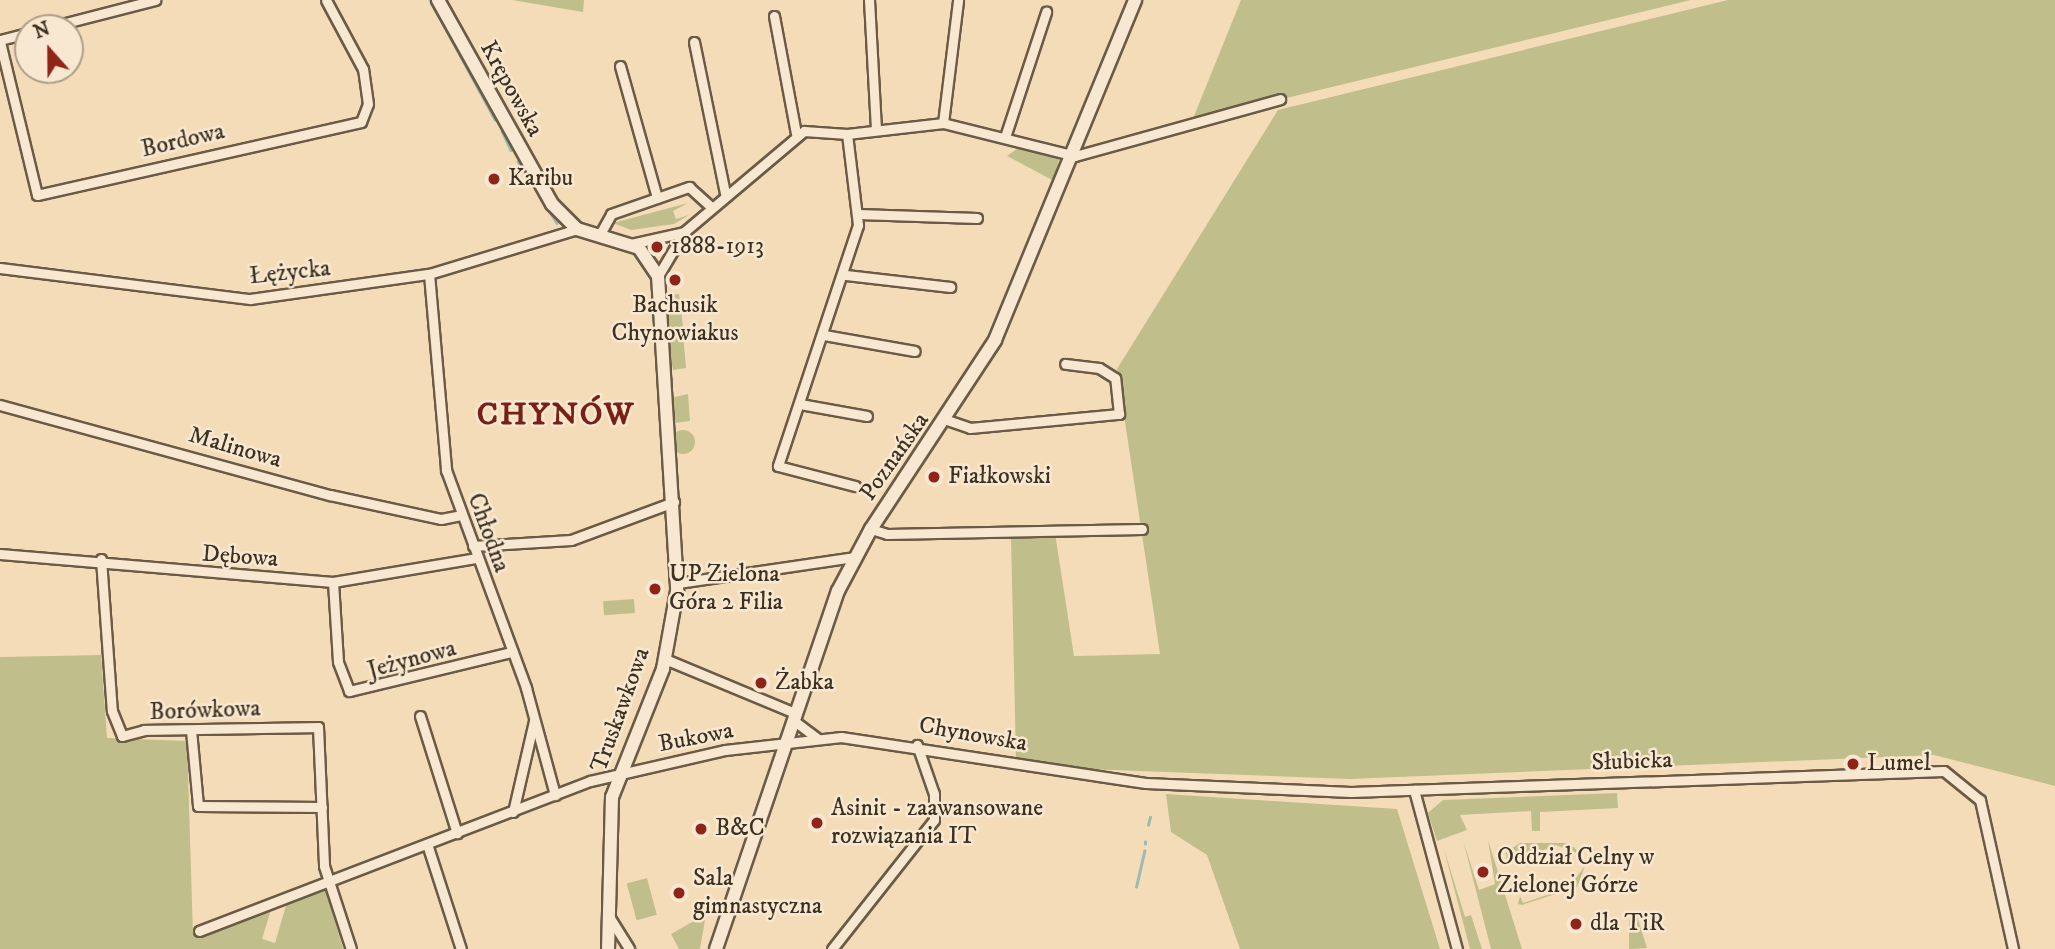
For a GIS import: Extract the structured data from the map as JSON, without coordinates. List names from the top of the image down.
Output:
{
  "streets": {
    "street": [
      "Krępowska",
      "Bordowa",
      "Łężycka",
      "Malinowa",
      "Poznańska",
      "Chłodna",
      "Dębowa",
      "Jeżynowa",
      "Truskawkowa",
      "Borówkowa",
      "Chynowska",
      "Bukowa",
      "Słubicka"
    ]
  },
  "crossings": [
    ["Krępowska", "Łężycka"],
    ["Łężycka", "Chłodna"],
    ["Malinowa", "Chłodna"],
    ["Poznańska", "Chynowska"],
    ["Poznańska", "Bukowa"],
    ["Chłodna", "Dębowa"],
    ["Chłodna", "Jeżynowa"],
    ["Chłodna", "Bukowa"],
    ["Dębowa", "Jeżynowa"],
    ["Dębowa", "Borówkowa"],
    ["Truskawkowa", "Bukowa"],
    ["Borówkowa", "Bukowa"],
    ["Chynowska", "Bukowa"],
    ["Chynowska", "Słubicka"]
  ],
  "districts": ["CHYNÓW"],
  "places": [
    "Karibu",
    "1888-1913",
    "Bachusik Chynowiakus",
    "Fiałkowski",
    "UP Zielona Góra 2 Filia",
    "Żabka",
    "Lumel",
    "Asinit - zaawansowane rozwiązania IT",
    "B&C",
    "Oddział Celny w Zielonej Górze",
    "Sala gimnastyczna",
    "dla TiR"
  ],
  "north": "top"
}
